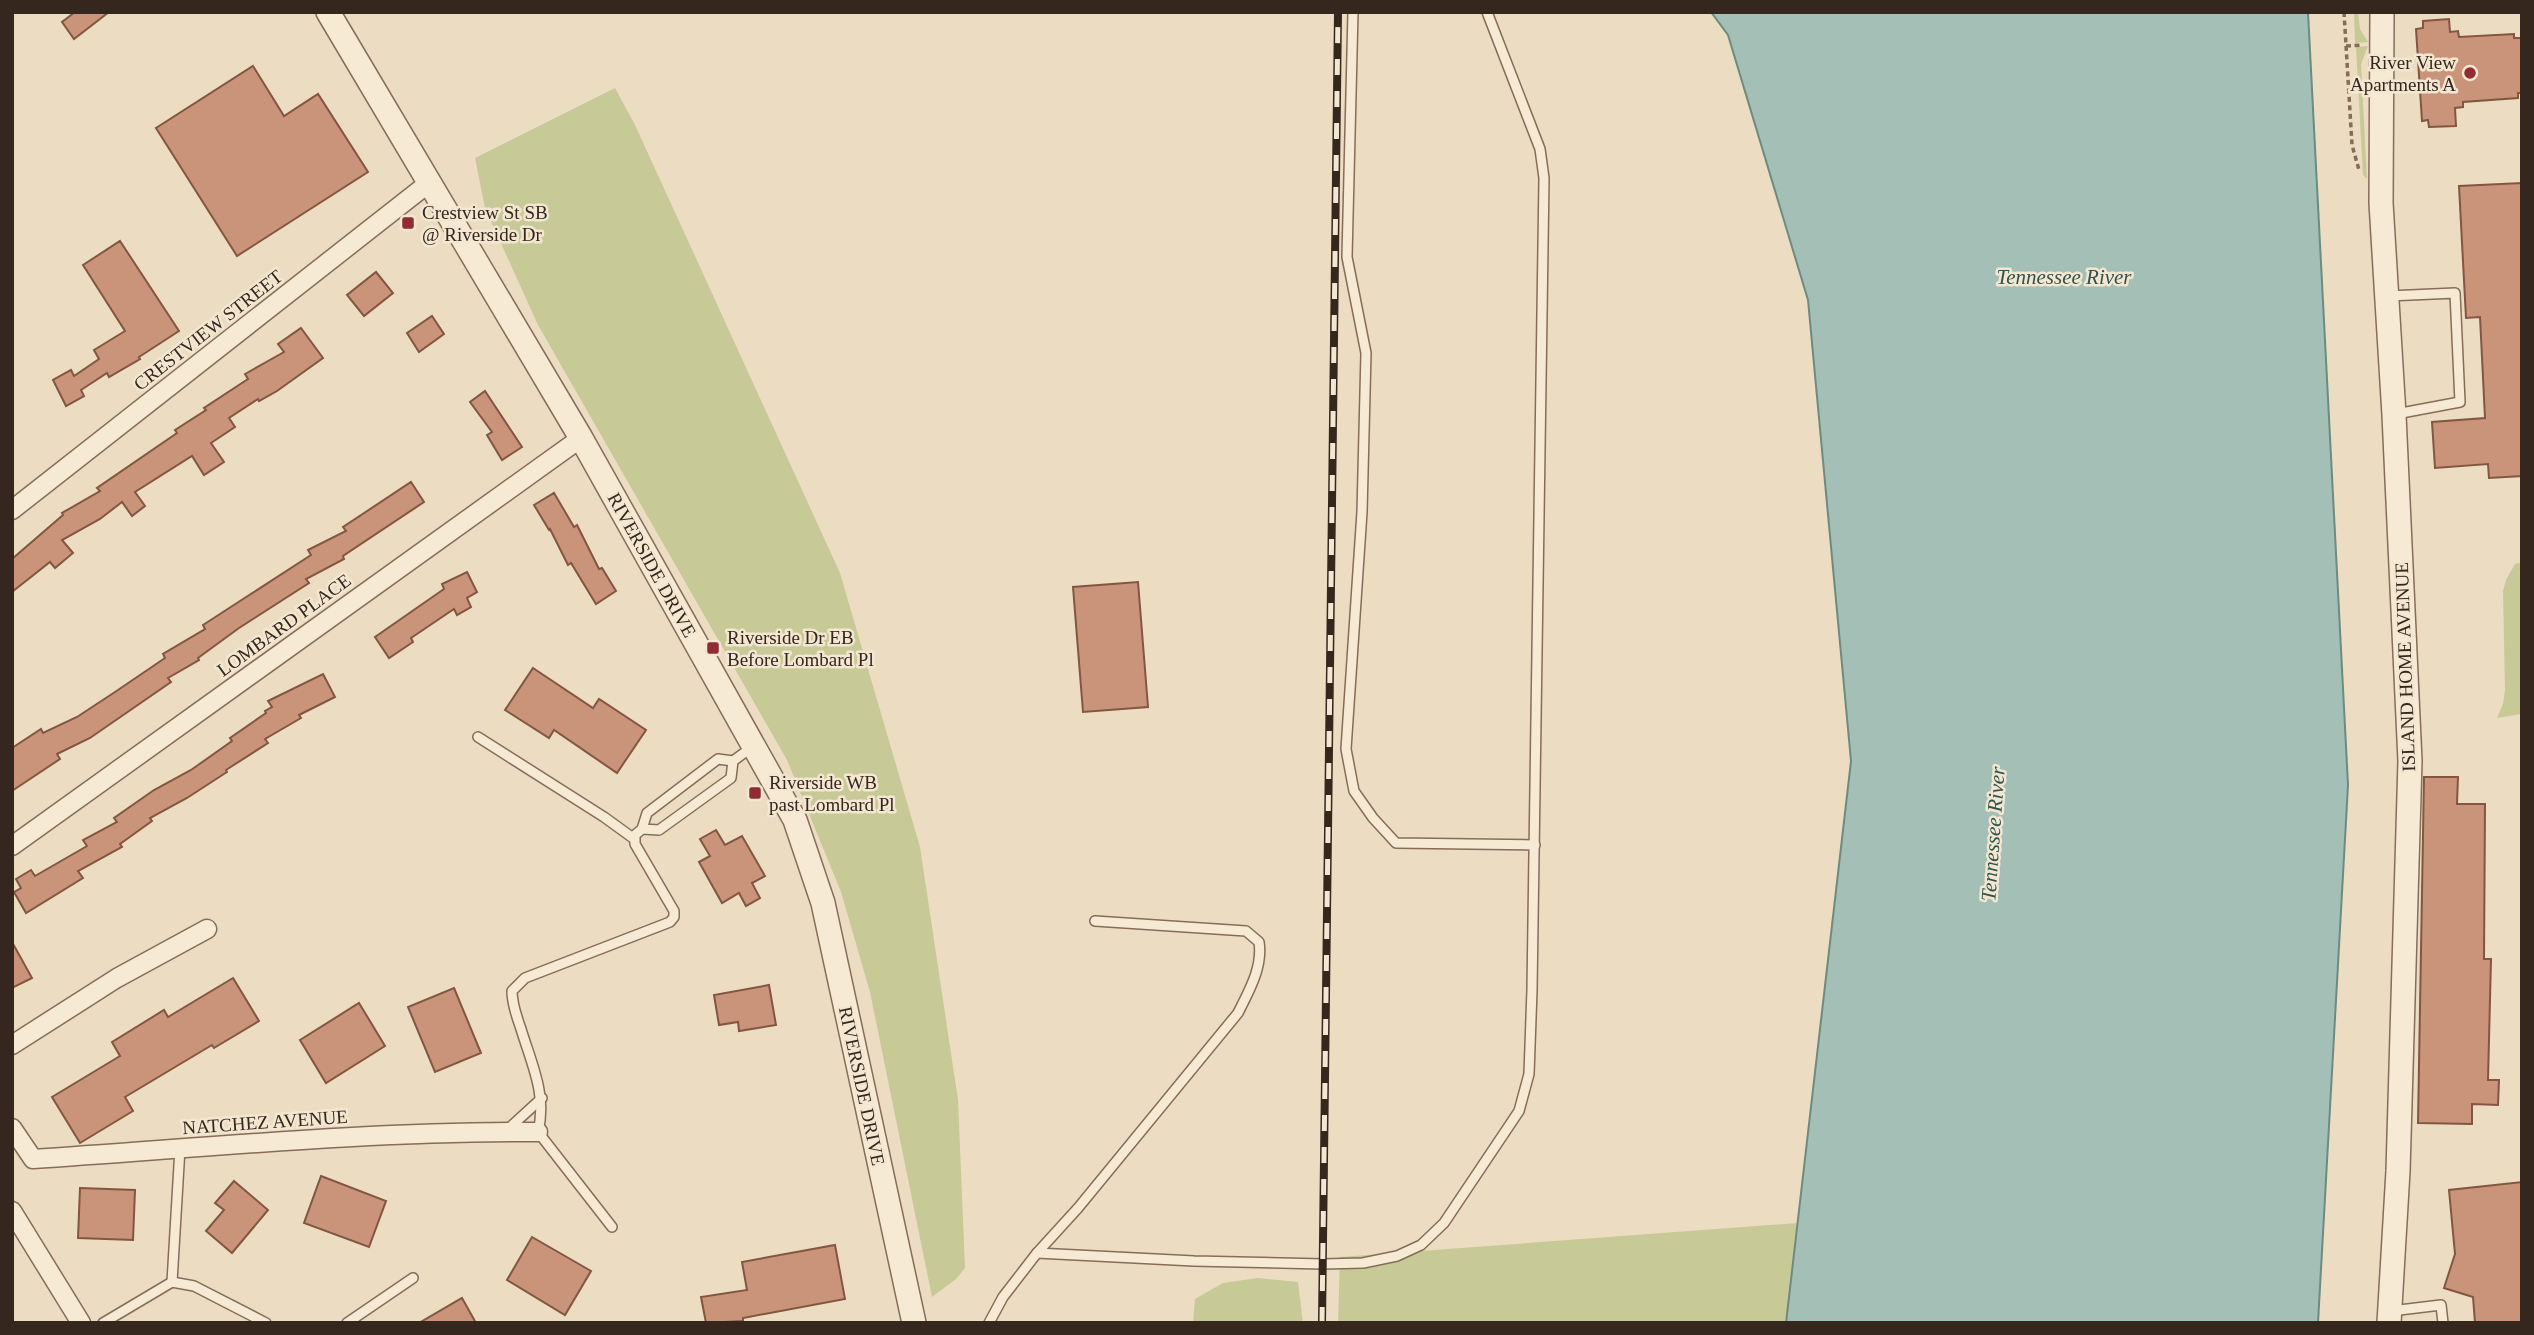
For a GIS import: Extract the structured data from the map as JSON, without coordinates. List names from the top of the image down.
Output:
{
  "streets": {
    "street": [
      "CRESTVIEW STREET",
      "RIVERSIDE DRIVE",
      "LOMBARD PLACE",
      "ISLAND HOME AVENUE",
      "NATCHEZ AVENUE"
    ]
  },
  "crossings": [
    ["CRESTVIEW STREET", "RIVERSIDE DRIVE"],
    ["RIVERSIDE DRIVE", "LOMBARD PLACE"]
  ],
  "water": ["Tennessee River"],
  "places": {
    "other": ["River View Apartments A"],
    "transit": ["Crestview St SB @ Riverside Dr", "Riverside Dr EB Before Lombard Pl", "Riverside WB past Lombard Pl"]
  }
}
